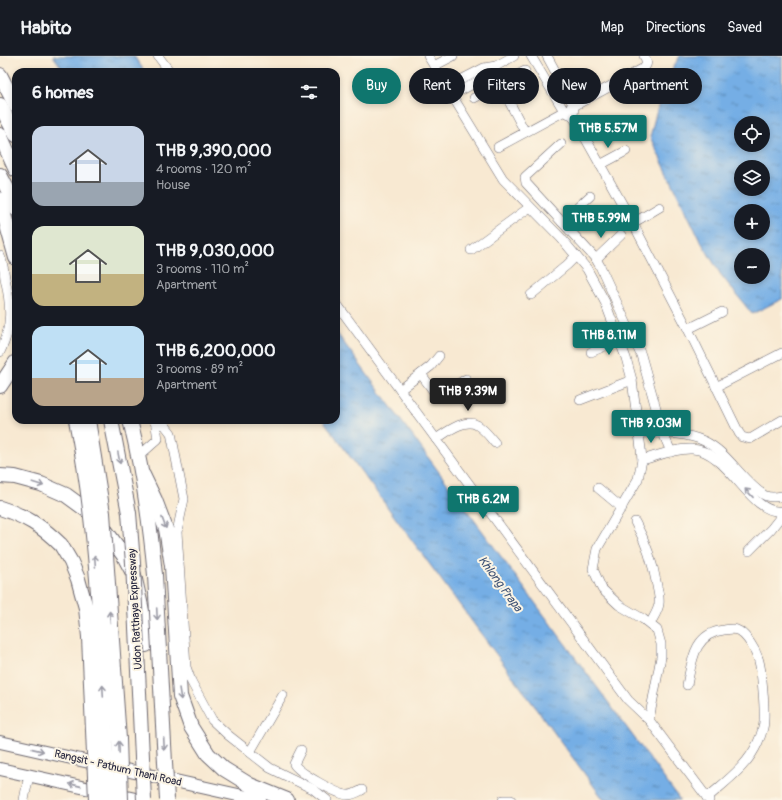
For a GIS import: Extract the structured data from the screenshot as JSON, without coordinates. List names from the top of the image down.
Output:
{
  "streets": {
    "highway": ["Udon Ratthaya Expressway"],
    "main road": ["Rangsit - Pathum Thani Road"]
  },
  "water": ["Khlong Prapa"],
  "page": {
    "header": "Habito",
    "nav": ["Map", "Directions", "Saved"],
    "chip": [
      "Buy",
      "Rent",
      "Filters",
      "New",
      "Apartment"
    ],
    "heading": "6 homes",
    "price": [
      "THB 5.57M",
      "THB 5.99M",
      "THB 8.11M",
      "THB 9.39M",
      "THB 9.03M",
      "THB 6.2M"
    ],
    "map_buttons": ["+", "−"],
    "list": [
      {
        "name": "THB 9,390,000",
        "note": "4 rooms · 120 m² · House"
      },
      {
        "name": "THB 9,030,000",
        "note": "3 rooms · 110 m² · Apartment"
      },
      {
        "name": "THB 6,200,000",
        "note": "3 rooms · 89 m² · Apartment"
      }
    ]
  }
}
